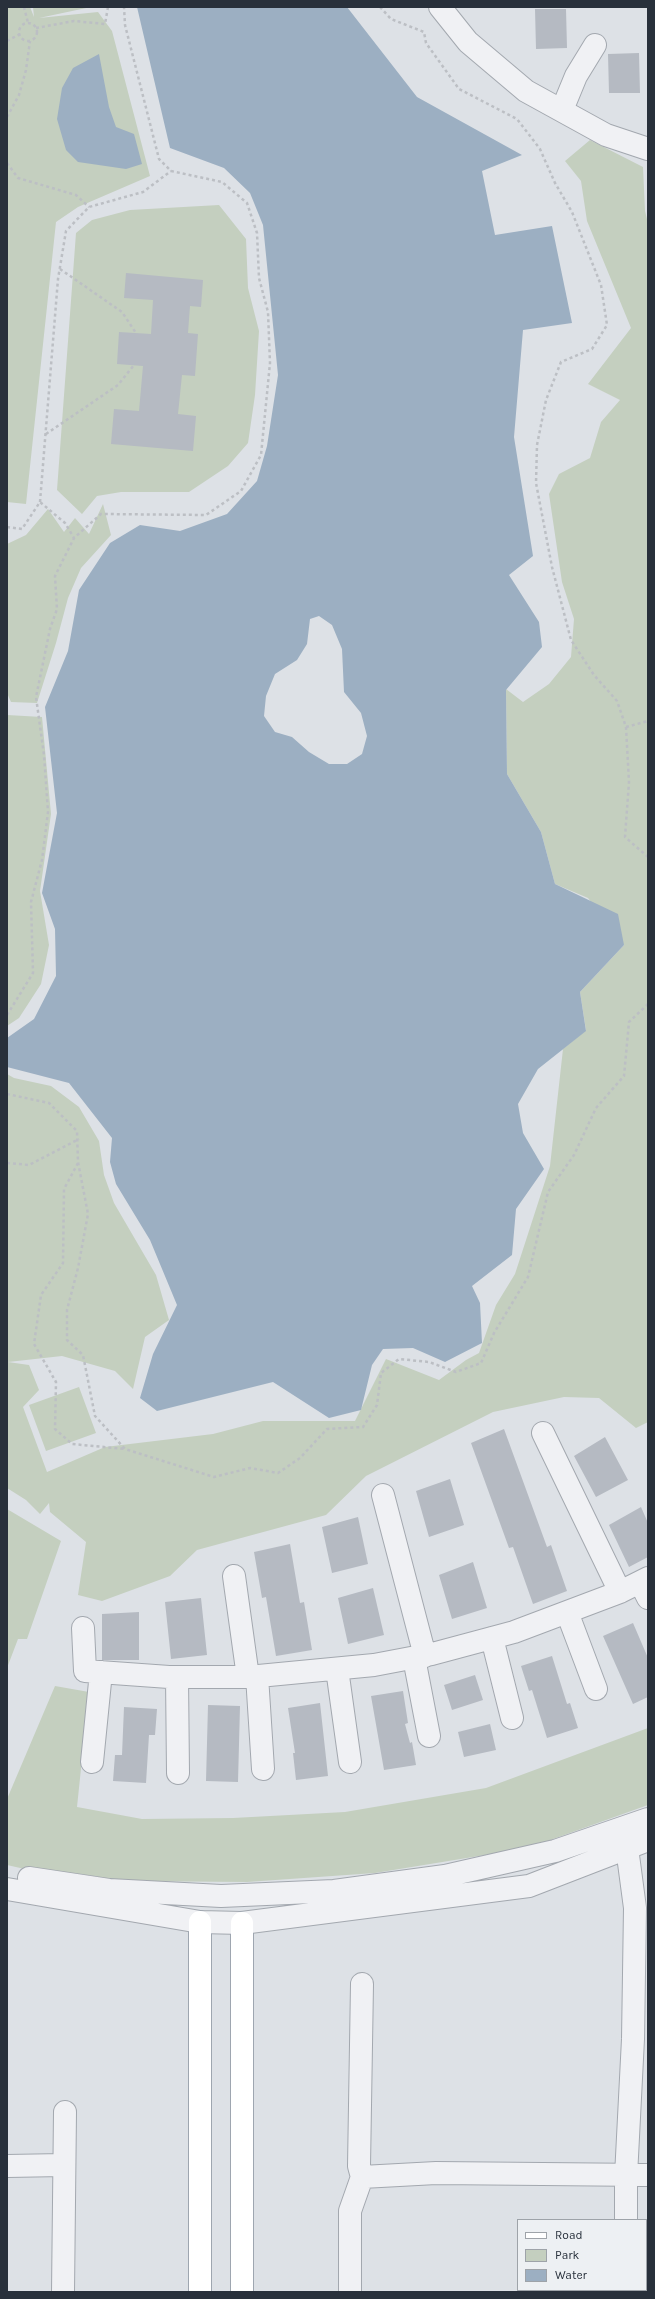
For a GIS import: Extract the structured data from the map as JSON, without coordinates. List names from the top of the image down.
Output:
{
  "legend": ["Road", "Park", "Water"]
}
